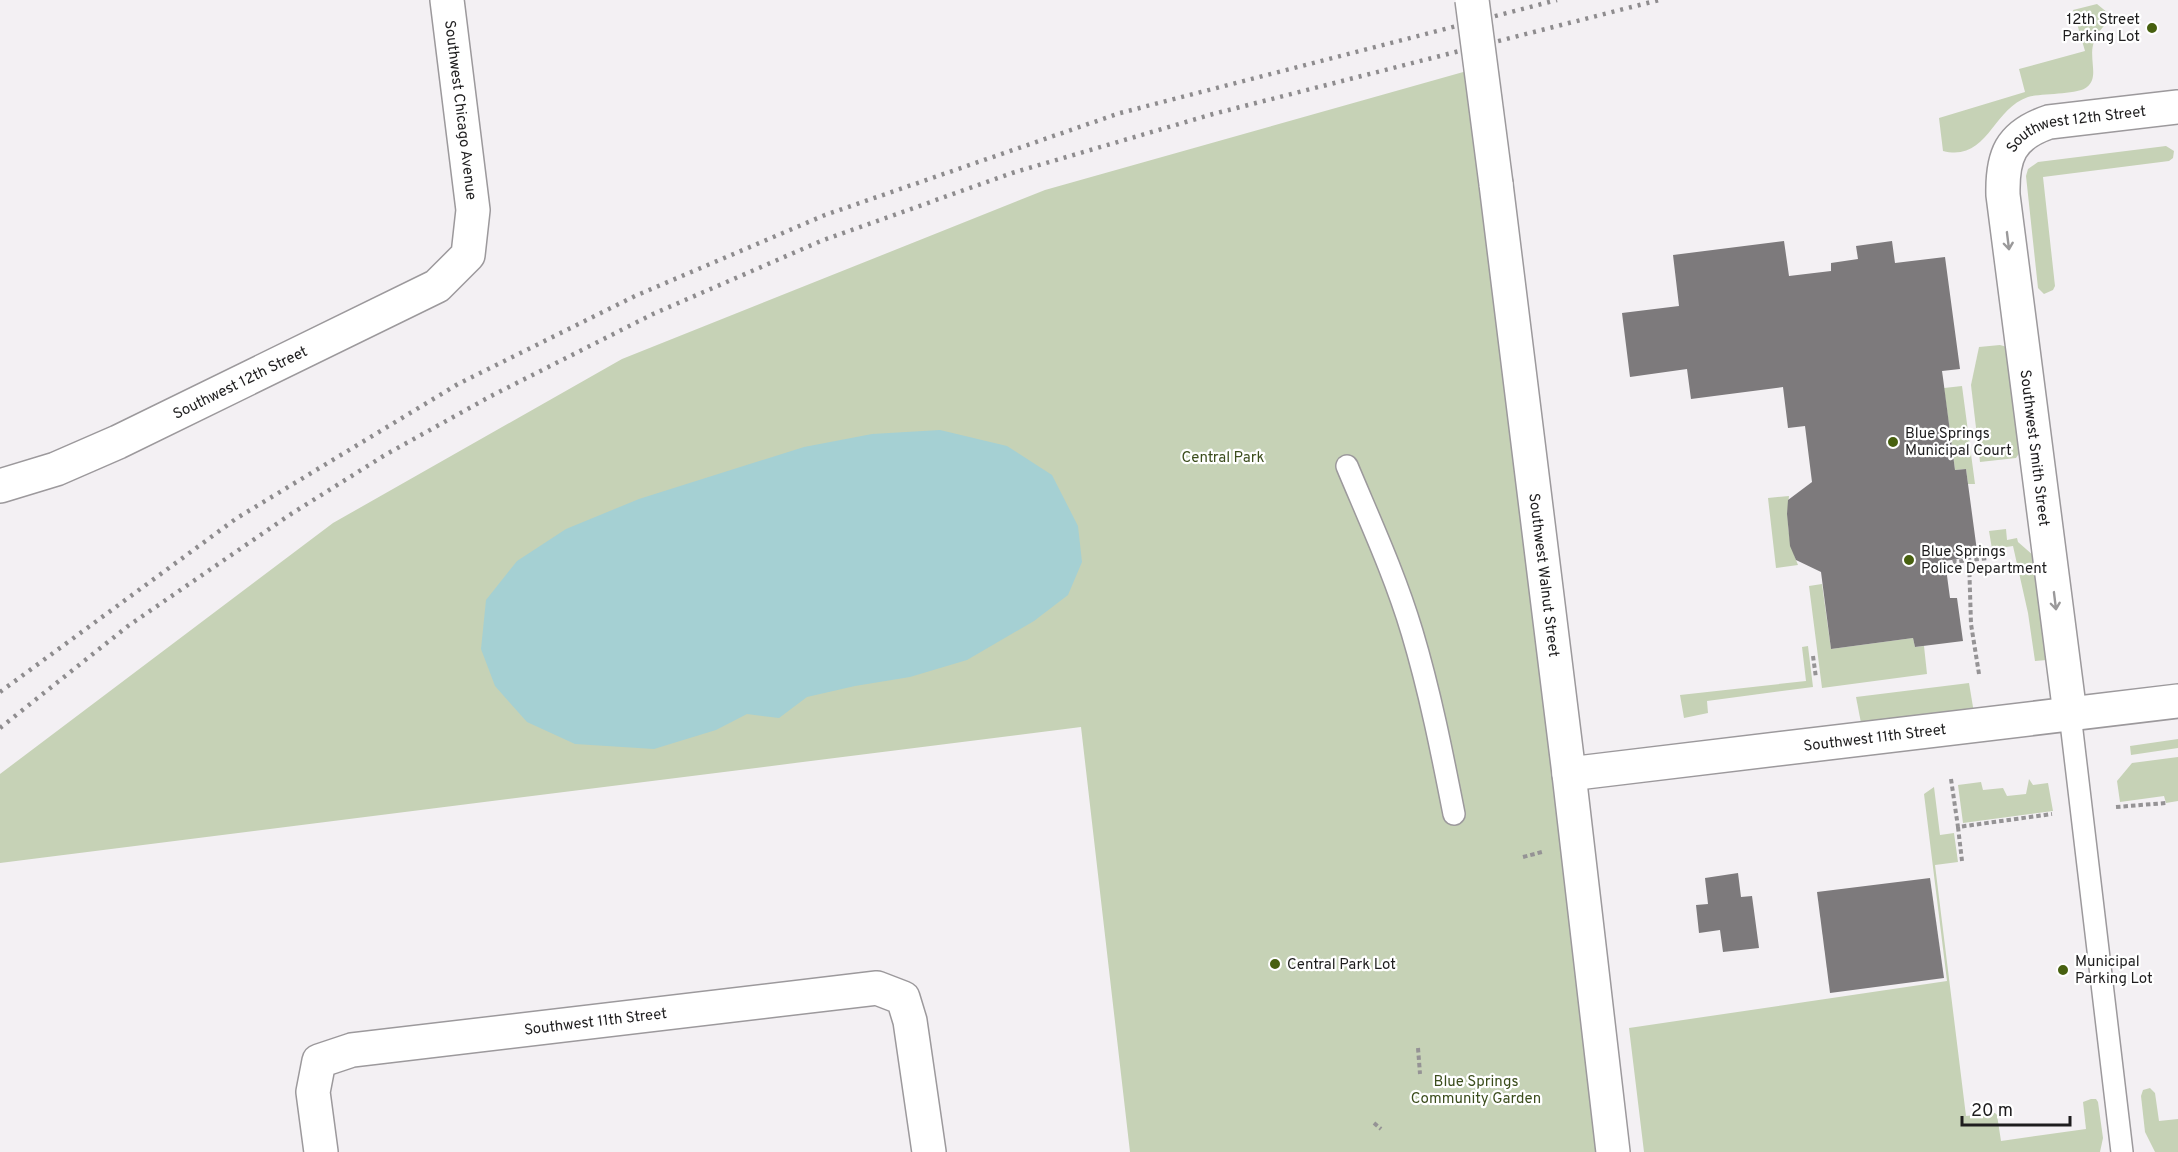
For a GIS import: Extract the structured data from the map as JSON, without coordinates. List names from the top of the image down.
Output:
{
  "streets": {
    "street": [
      "Southwest Chicago Avenue",
      "Southwest 12th Street",
      "Southwest Smith Street",
      "Southwest Walnut Street",
      "Southwest 11th Street"
    ]
  },
  "crossings": [
    ["Southwest Chicago Avenue", "Southwest 12th Street"],
    ["Southwest 12th Street", "Southwest Smith Street"],
    ["Southwest Smith Street", "Southwest 11th Street"],
    ["Southwest Walnut Street", "Southwest 11th Street"]
  ],
  "one_way": ["Southwest Smith Street"],
  "parks": ["Central Park", "Blue Springs Community Garden"],
  "places": [
    "12th Street Parking Lot",
    "Blue Springs Municipal Court",
    "Blue Springs Police Department",
    "Central Park Lot",
    "Municipal Parking Lot"
  ],
  "scale_bar": "20 m"
}
